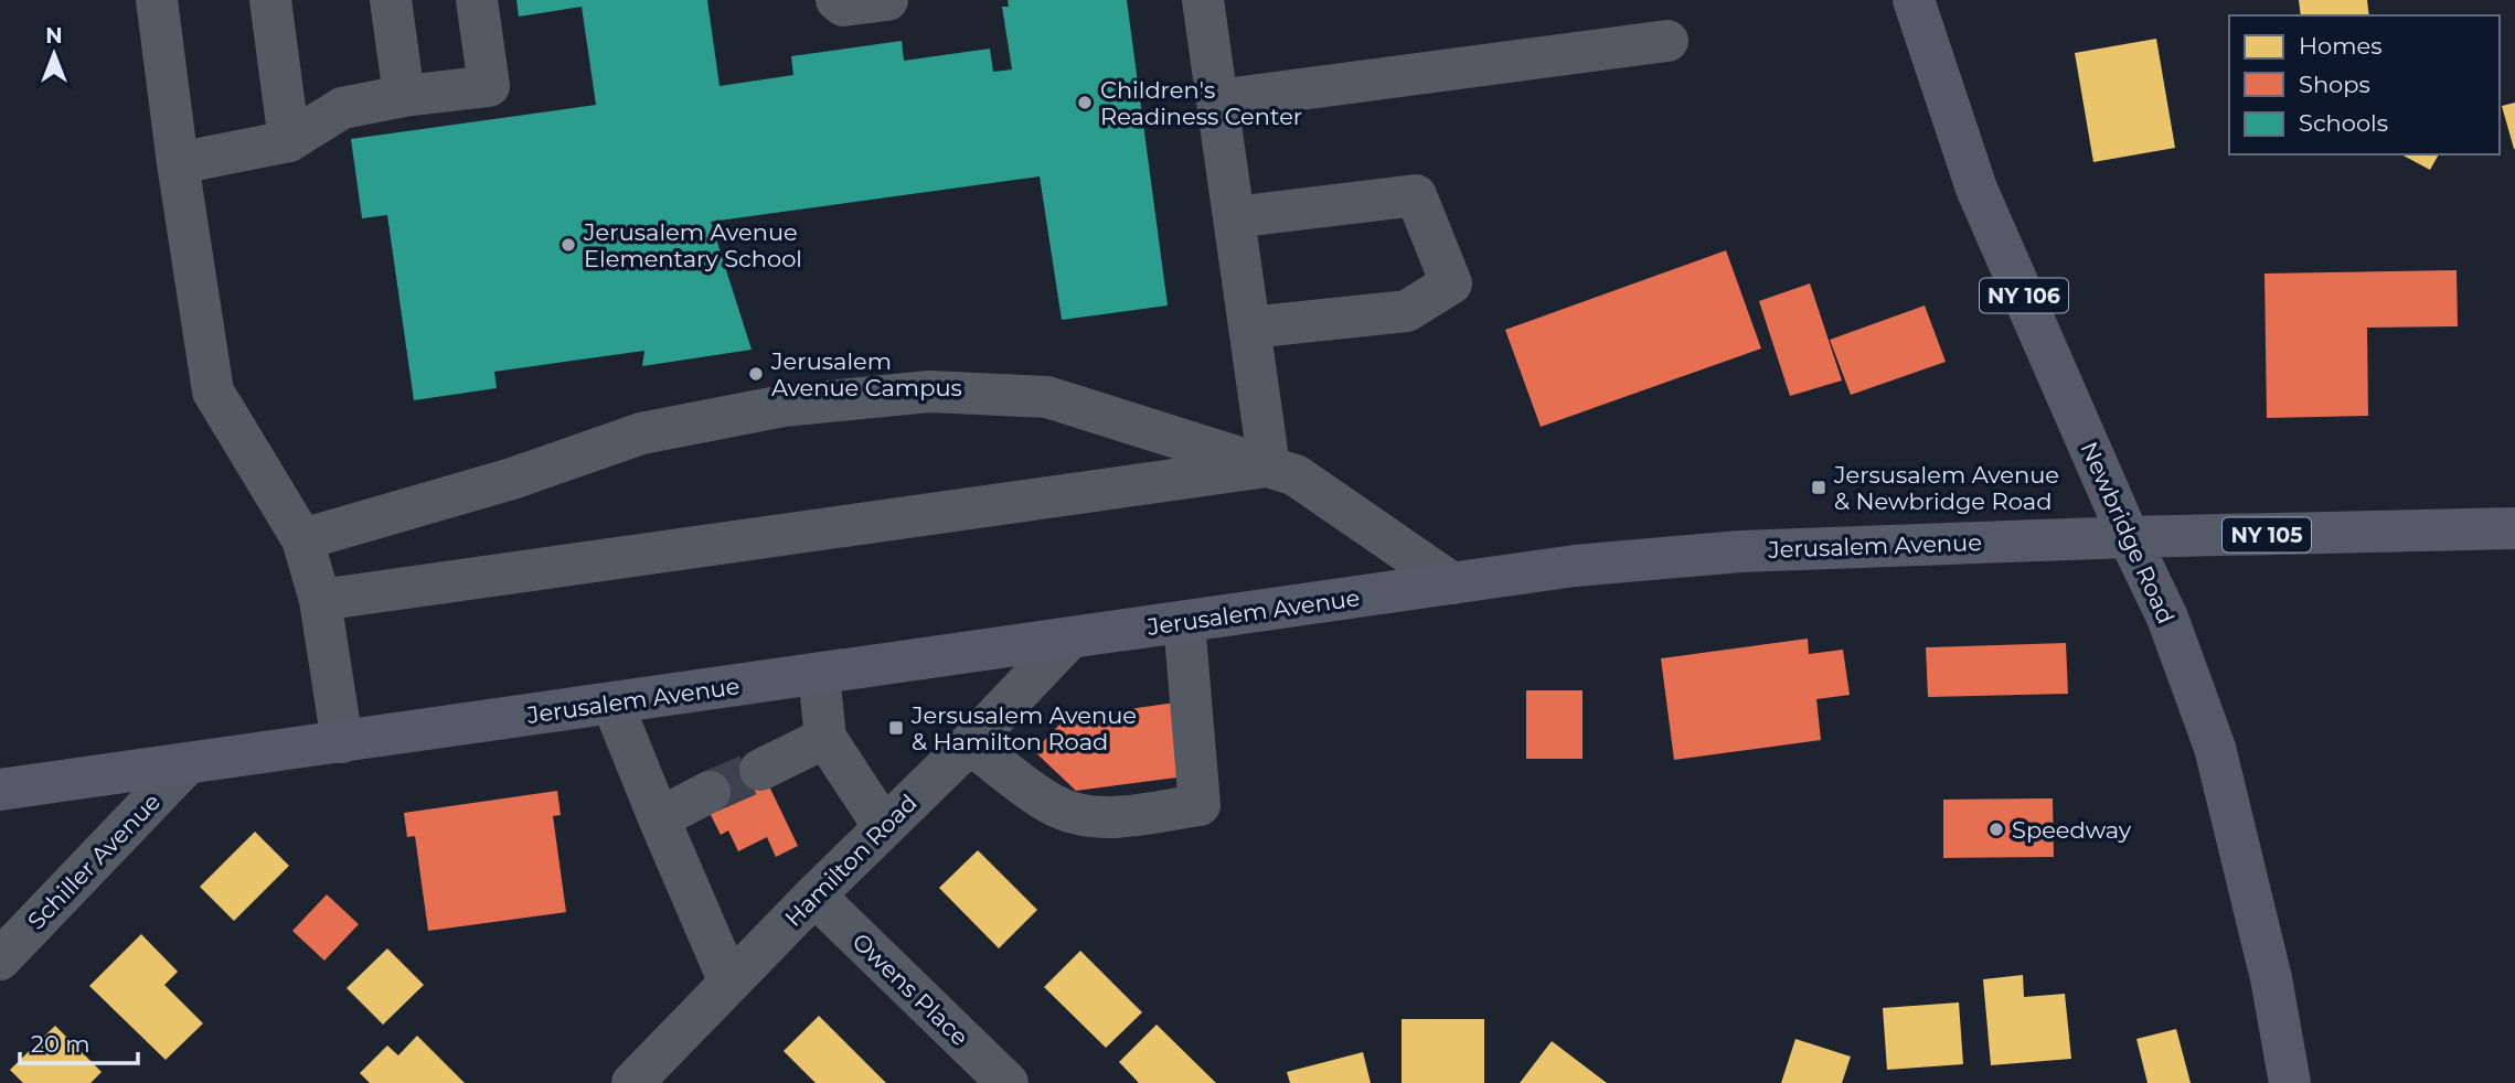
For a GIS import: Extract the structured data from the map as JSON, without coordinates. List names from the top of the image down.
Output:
{
  "streets": {
    "main road": [
      "NY 106",
      "Newbridge Road",
      "NY 105",
      "Jerusalem Avenue"
    ],
    "street": ["Hamilton Road", "Schiller Avenue", "Owens Place"]
  },
  "crossings": [
    ["Newbridge Road", "Jerusalem Avenue"],
    ["Jerusalem Avenue", "Hamilton Road"],
    ["Jerusalem Avenue", "Schiller Avenue"],
    ["Hamilton Road", "Owens Place"]
  ],
  "places": {
    "other": [
      "Children's Readiness Center",
      "Jerusalem Avenue Elementary School",
      "Jerusalem Avenue Campus",
      "Speedway"
    ],
    "transit": ["Jersusalem Avenue & Newbridge Road", "Jersusalem Avenue & Hamilton Road"]
  },
  "legend": ["Homes", "Shops", "Schools"],
  "scale_bar": "20 m",
  "north": "top"
}
